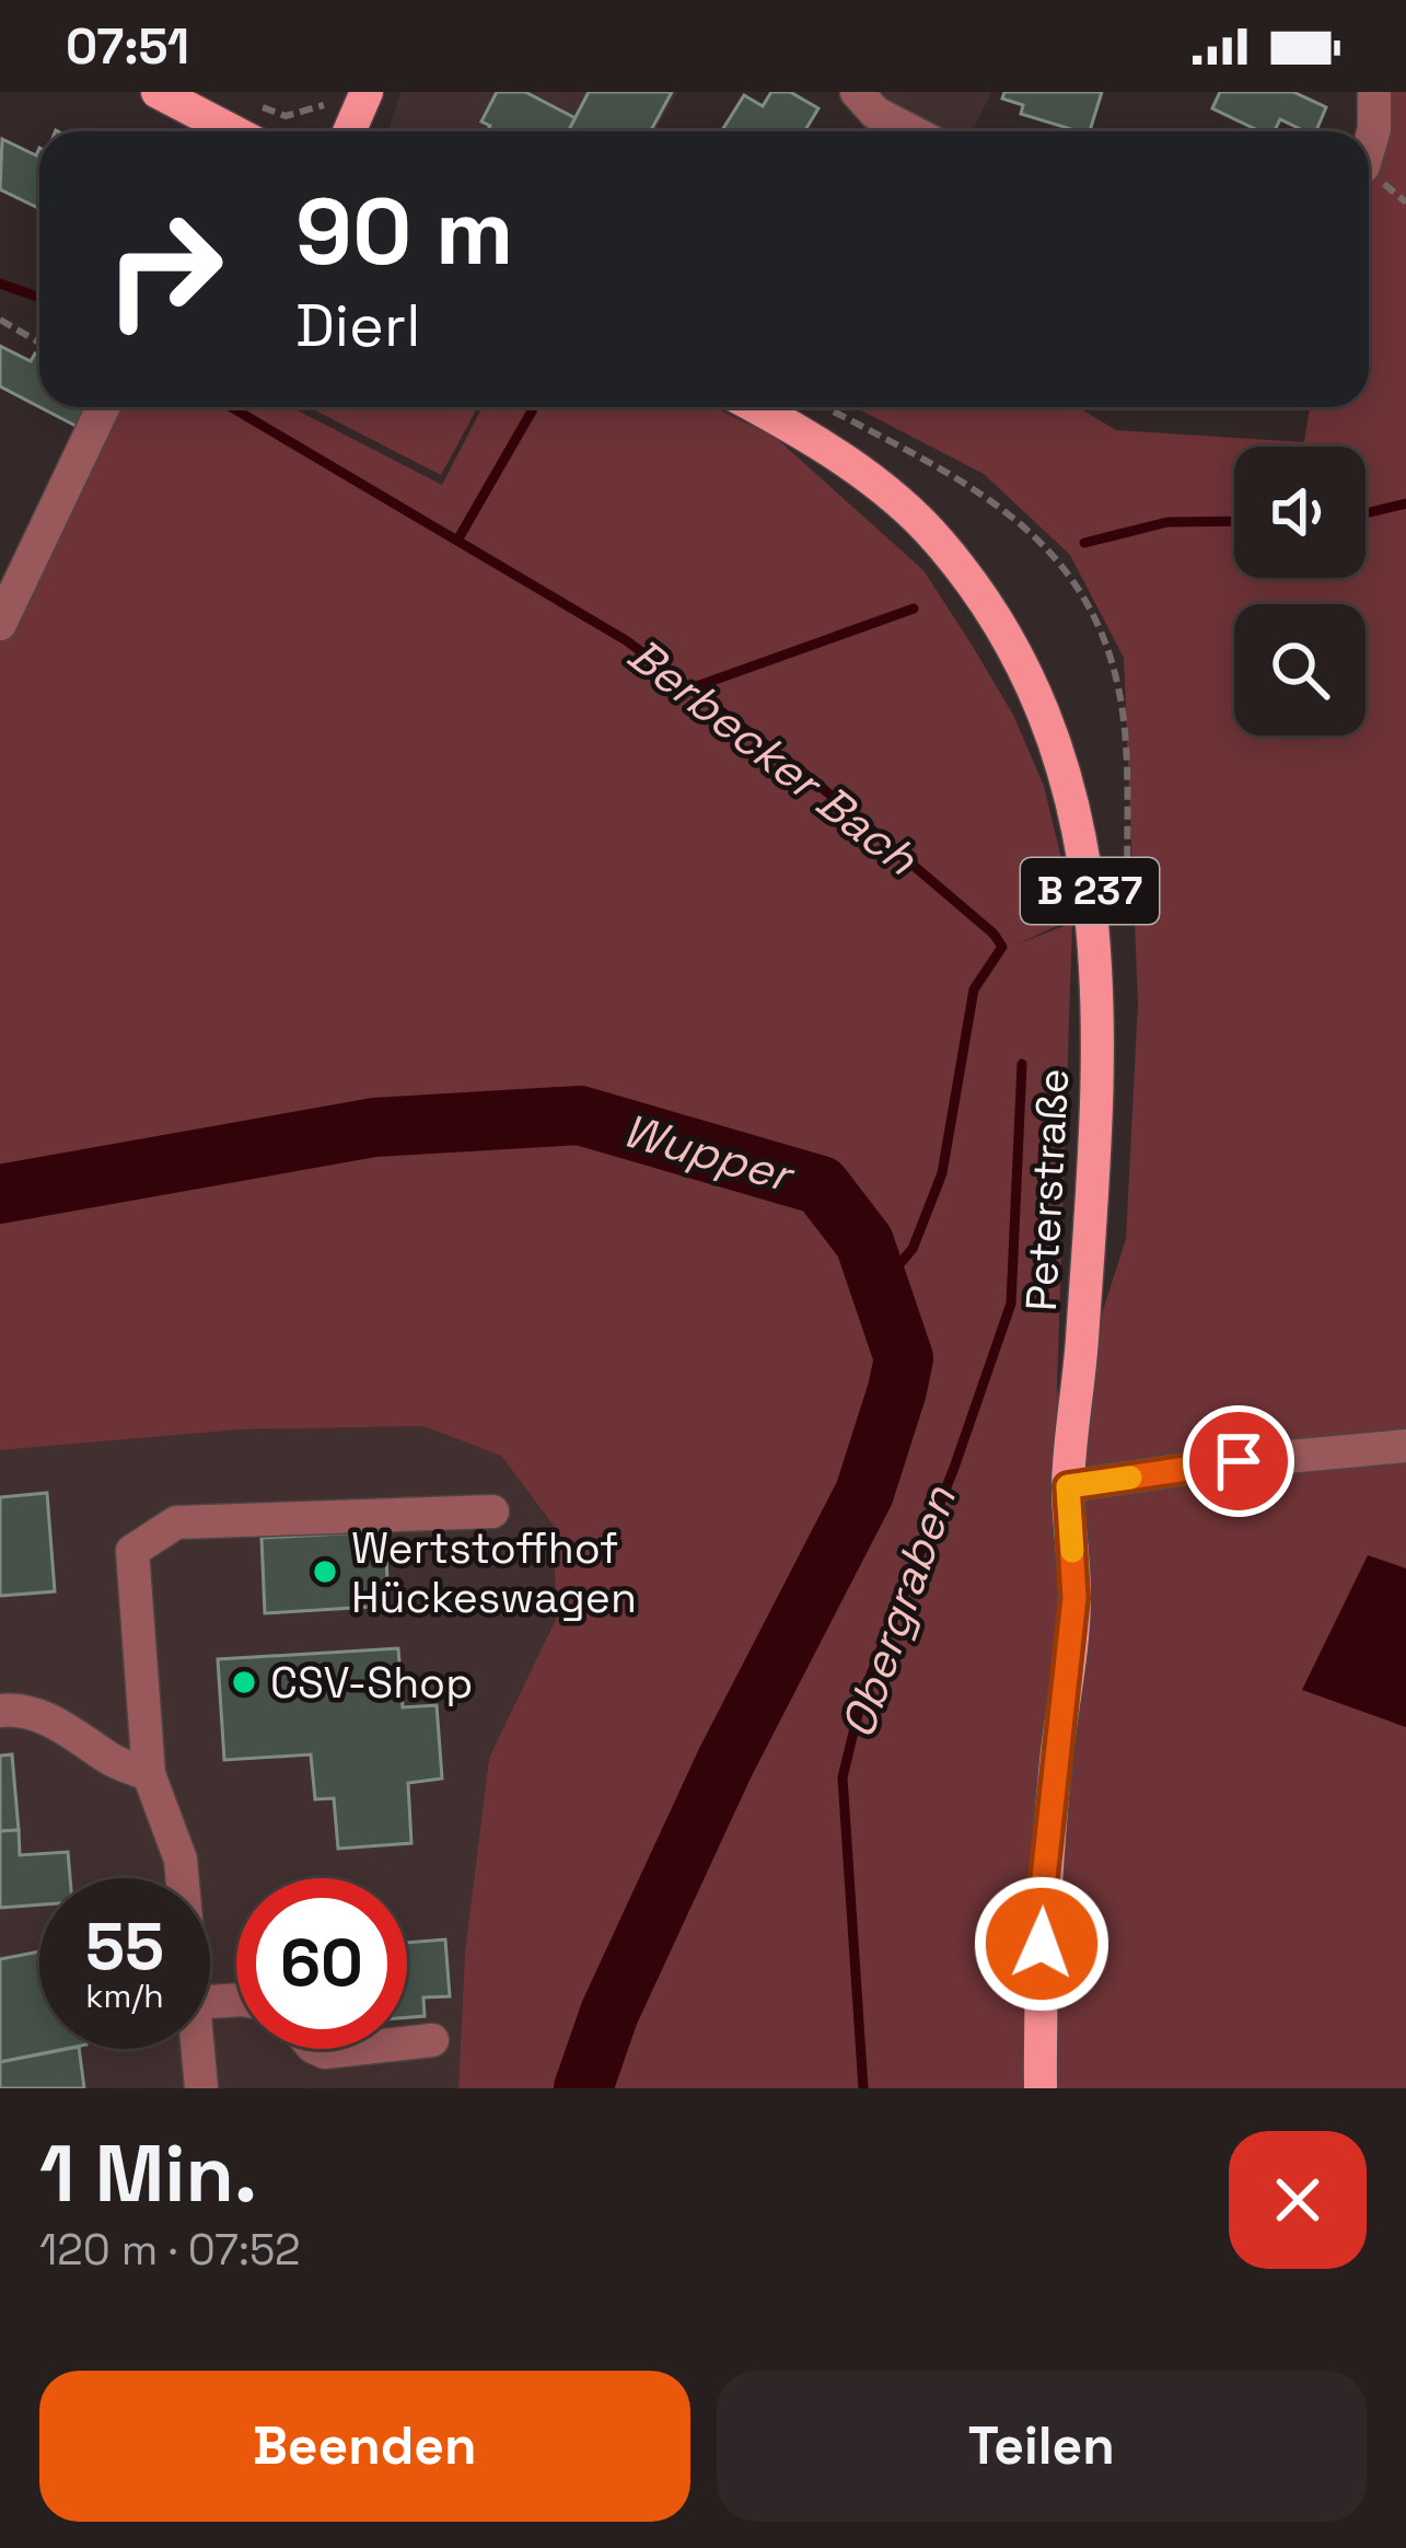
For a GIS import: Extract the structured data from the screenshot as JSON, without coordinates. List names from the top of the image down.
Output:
{
  "streets": {
    "main road": ["B 237", "Peterstraße"]
  },
  "water": ["Berbecker Bach", "Wupper", "Obergraben"],
  "places": ["Wertstoffhof Hückeswagen", "CSV-Shop"],
  "page": {
    "status": "07:51",
    "turn": ["90 m", "Dierl"],
    "speed": "55 km/h",
    "limit": "60",
    "heading": ["1 Min.", "120 m · 07:52"],
    "buttons": ["Beenden", "Teilen"]
  }
}
